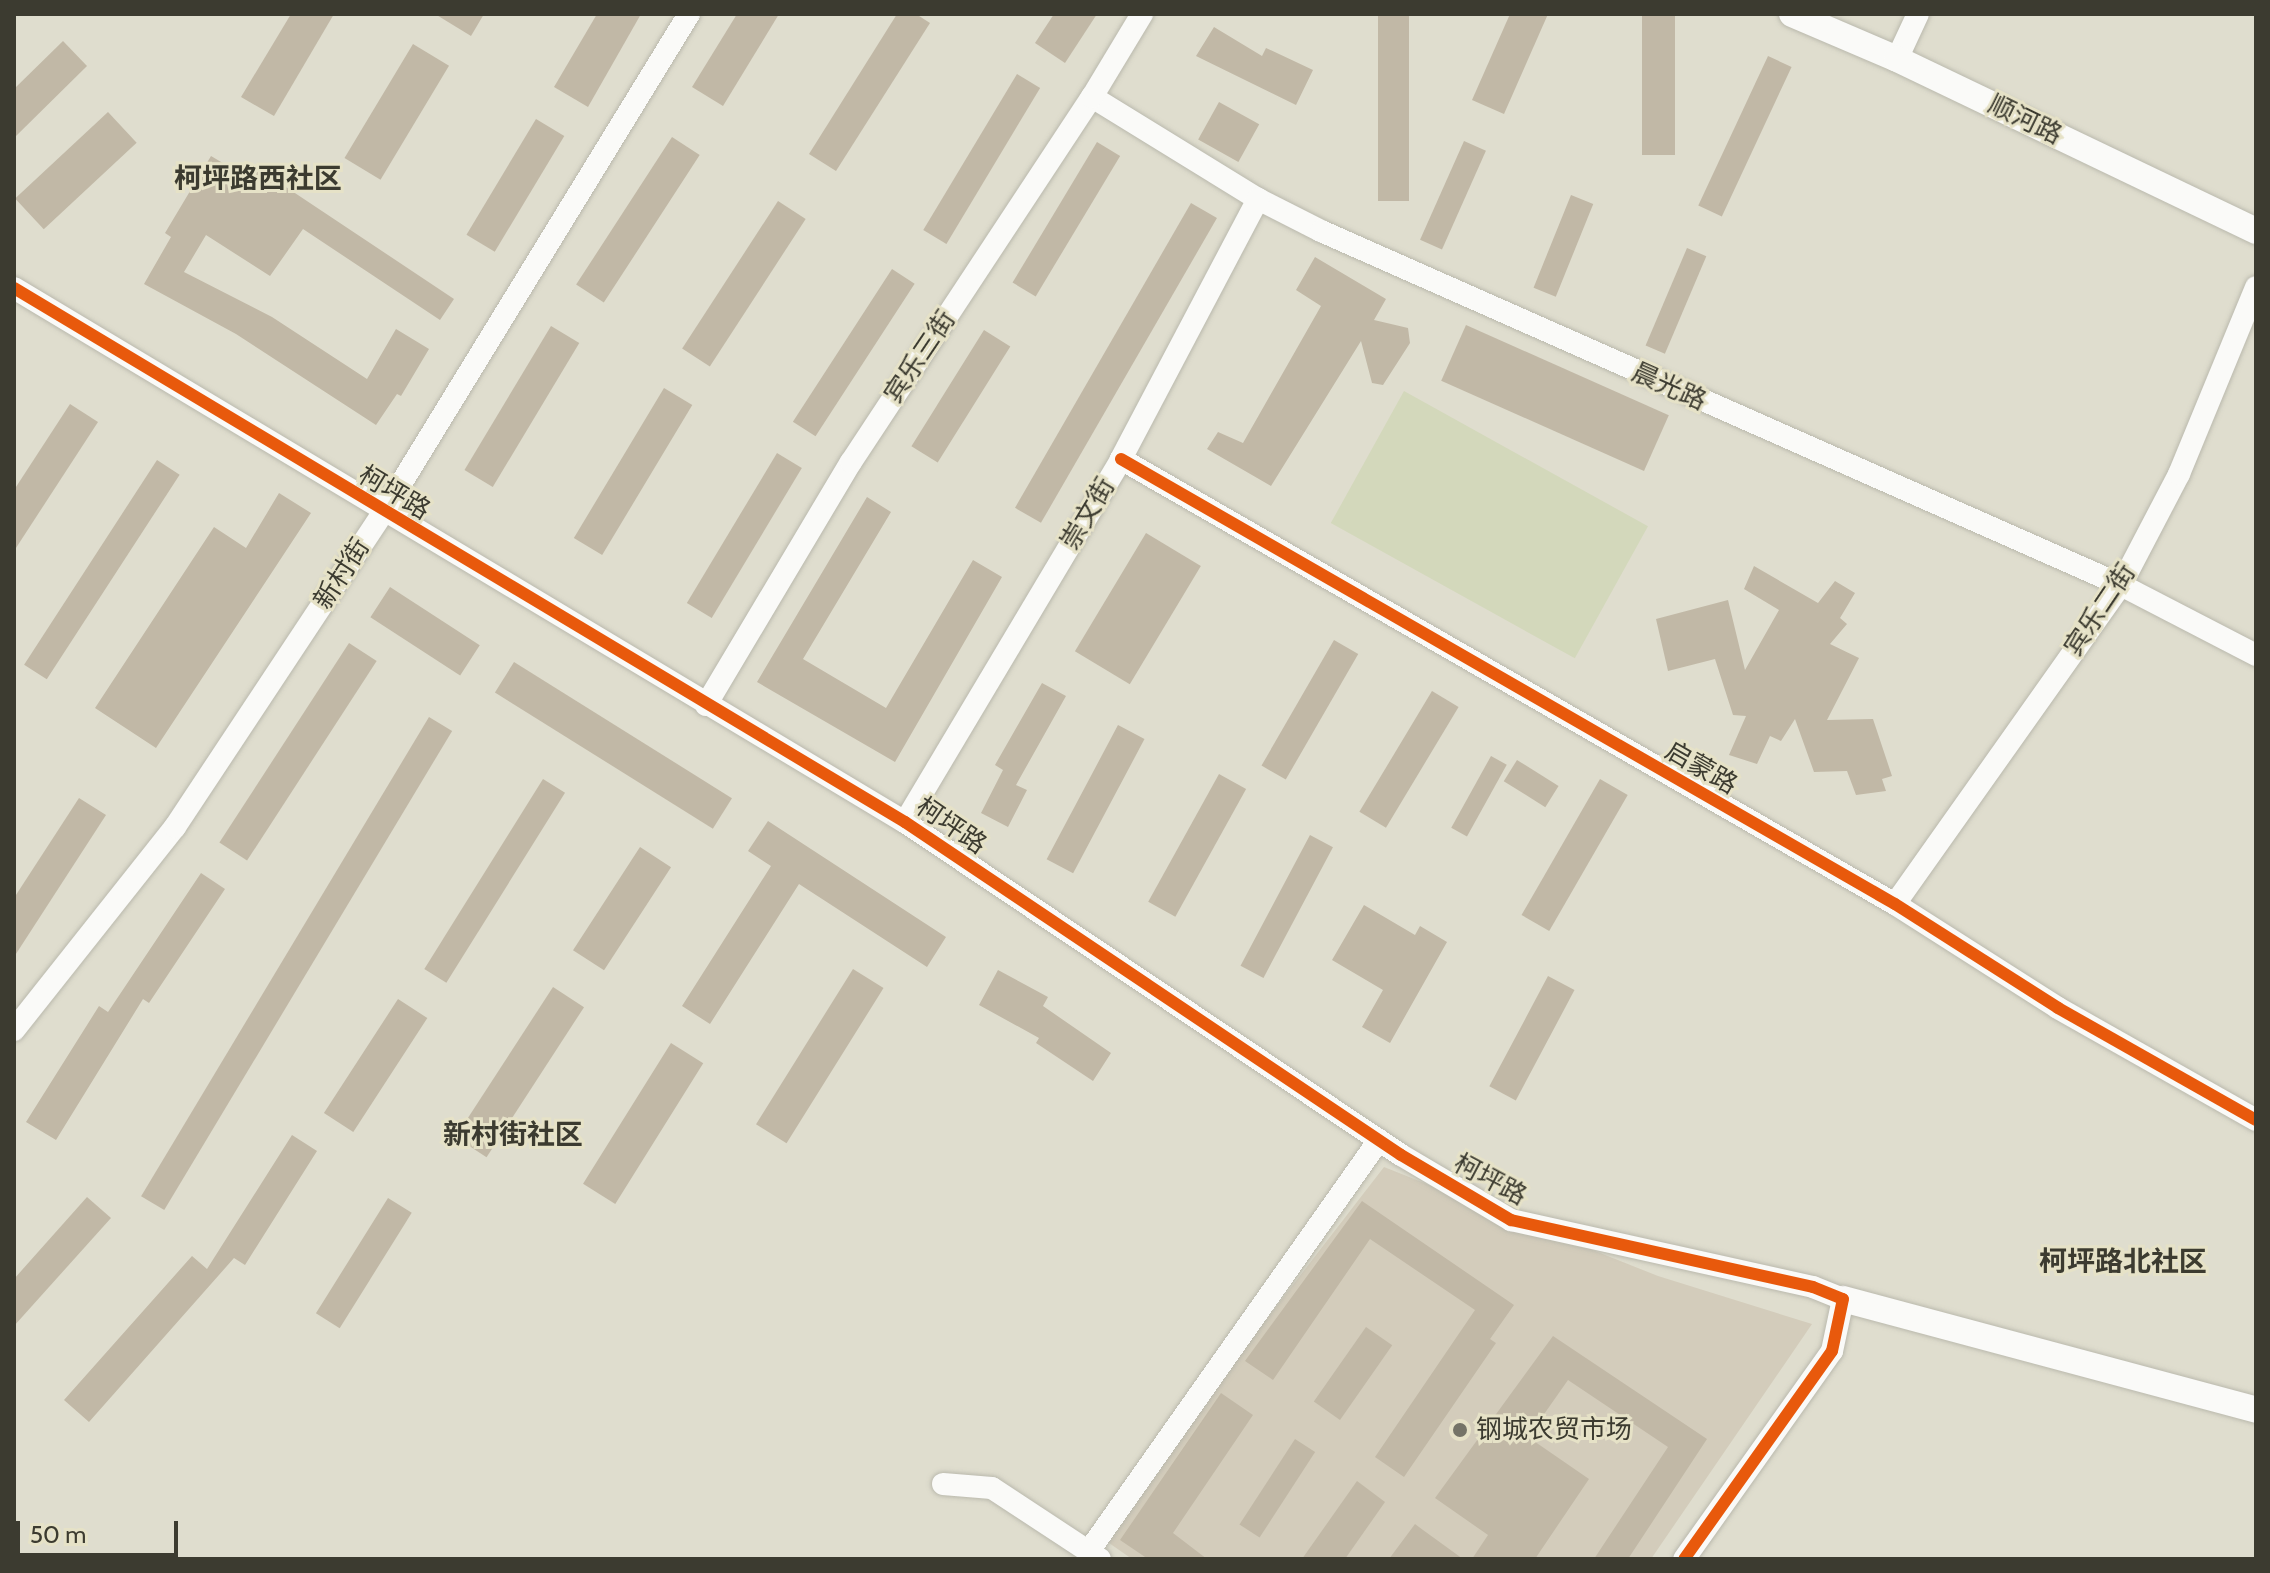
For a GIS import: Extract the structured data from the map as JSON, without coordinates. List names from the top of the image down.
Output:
{
  "streets": {
    "street": [
      "顺河路",
      "宾乐三街",
      "晨光路",
      "柯坪路",
      "崇文街",
      "新村街",
      "宾乐二街",
      "启蒙路"
    ]
  },
  "crossings": [
    ["宾乐三街", "晨光路"],
    ["宾乐三街", "柯坪路"],
    ["晨光路", "崇文街"],
    ["晨光路", "宾乐二街"],
    ["柯坪路", "崇文街"],
    ["柯坪路", "新村街"],
    ["崇文街", "启蒙路"],
    ["宾乐二街", "启蒙路"]
  ],
  "districts": ["柯坪路西社区", "新村街社区", "柯坪路北社区"],
  "places": ["钢城农贸市场"],
  "scale_bar": "50 m"
}
